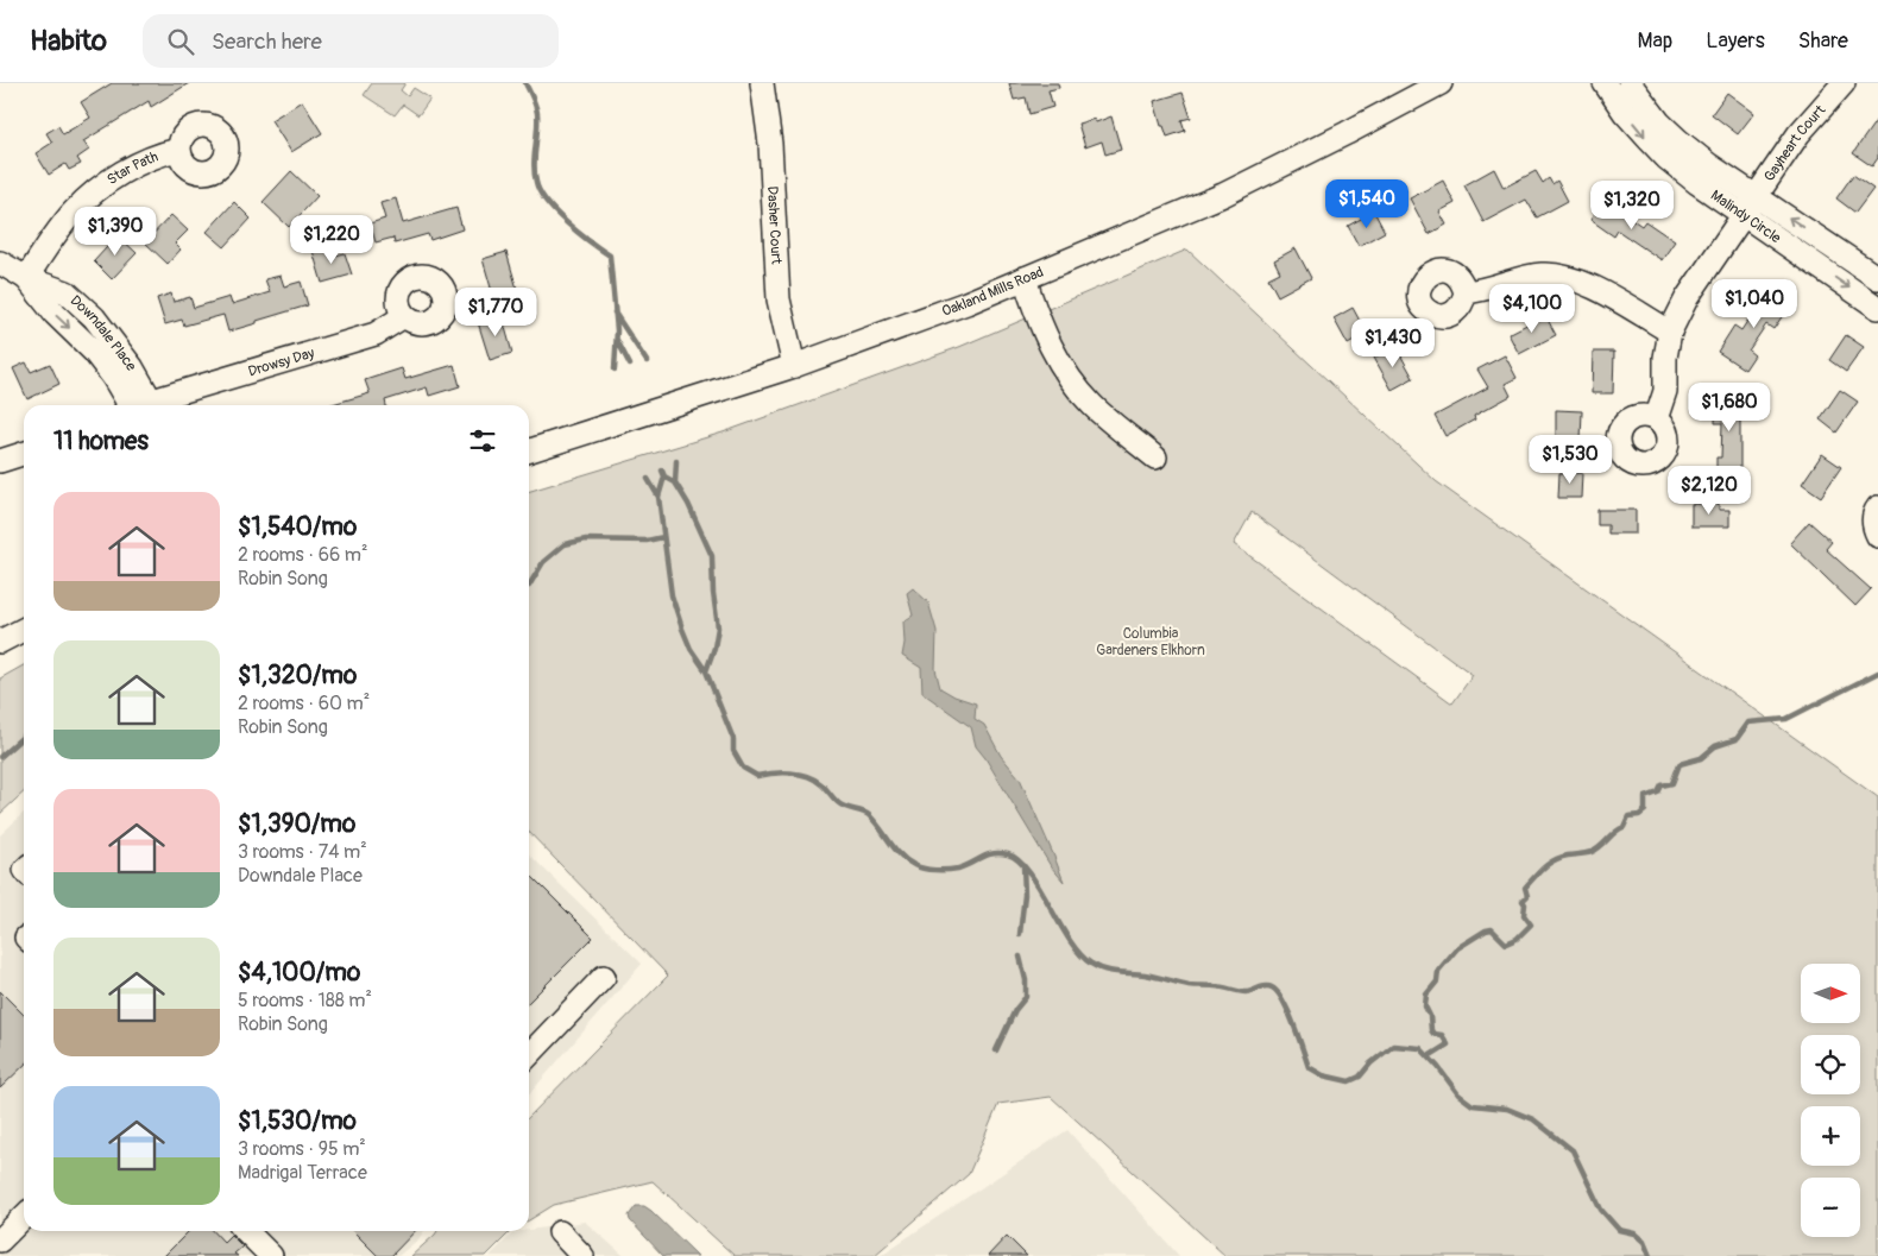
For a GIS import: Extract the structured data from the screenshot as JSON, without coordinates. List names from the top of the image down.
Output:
{
  "streets": {
    "street": [
      "Gayheart Court",
      "Star Path",
      "Malindy Circle",
      "Dasher Court",
      "Oakland Mills Road",
      "Downdale Place",
      "Drowsy Day"
    ]
  },
  "crossings": [
    ["Gayheart Court", "Malindy Circle"],
    ["Star Path", "Downdale Place"],
    ["Dasher Court", "Oakland Mills Road"]
  ],
  "parks": ["Columbia Gardeners Elkhorn"],
  "north": "right",
  "page": {
    "header": "Habito",
    "search": "Search here",
    "nav": ["Map", "Layers", "Share"],
    "price": [
      "$1,540",
      "$1,320",
      "$1,390",
      "$1,220",
      "$1,040",
      "$4,100",
      "$1,770",
      "$1,430",
      "$1,680",
      "$1,530",
      "$2,120"
    ],
    "heading": "11 homes",
    "list": [
      {
        "name": "$1,540/mo",
        "note": "2 rooms · 66 m² · Robin Song"
      },
      {
        "name": "$1,320/mo",
        "note": "2 rooms · 60 m² · Robin Song"
      },
      {
        "name": "$1,390/mo",
        "note": "3 rooms · 74 m² · Downdale Place"
      },
      {
        "name": "$4,100/mo",
        "note": "5 rooms · 188 m² · Robin Song"
      },
      {
        "name": "$1,530/mo",
        "note": "3 rooms · 95 m² · Madrigal Terrace"
      }
    ],
    "map_buttons": ["+", "−"]
  }
}
